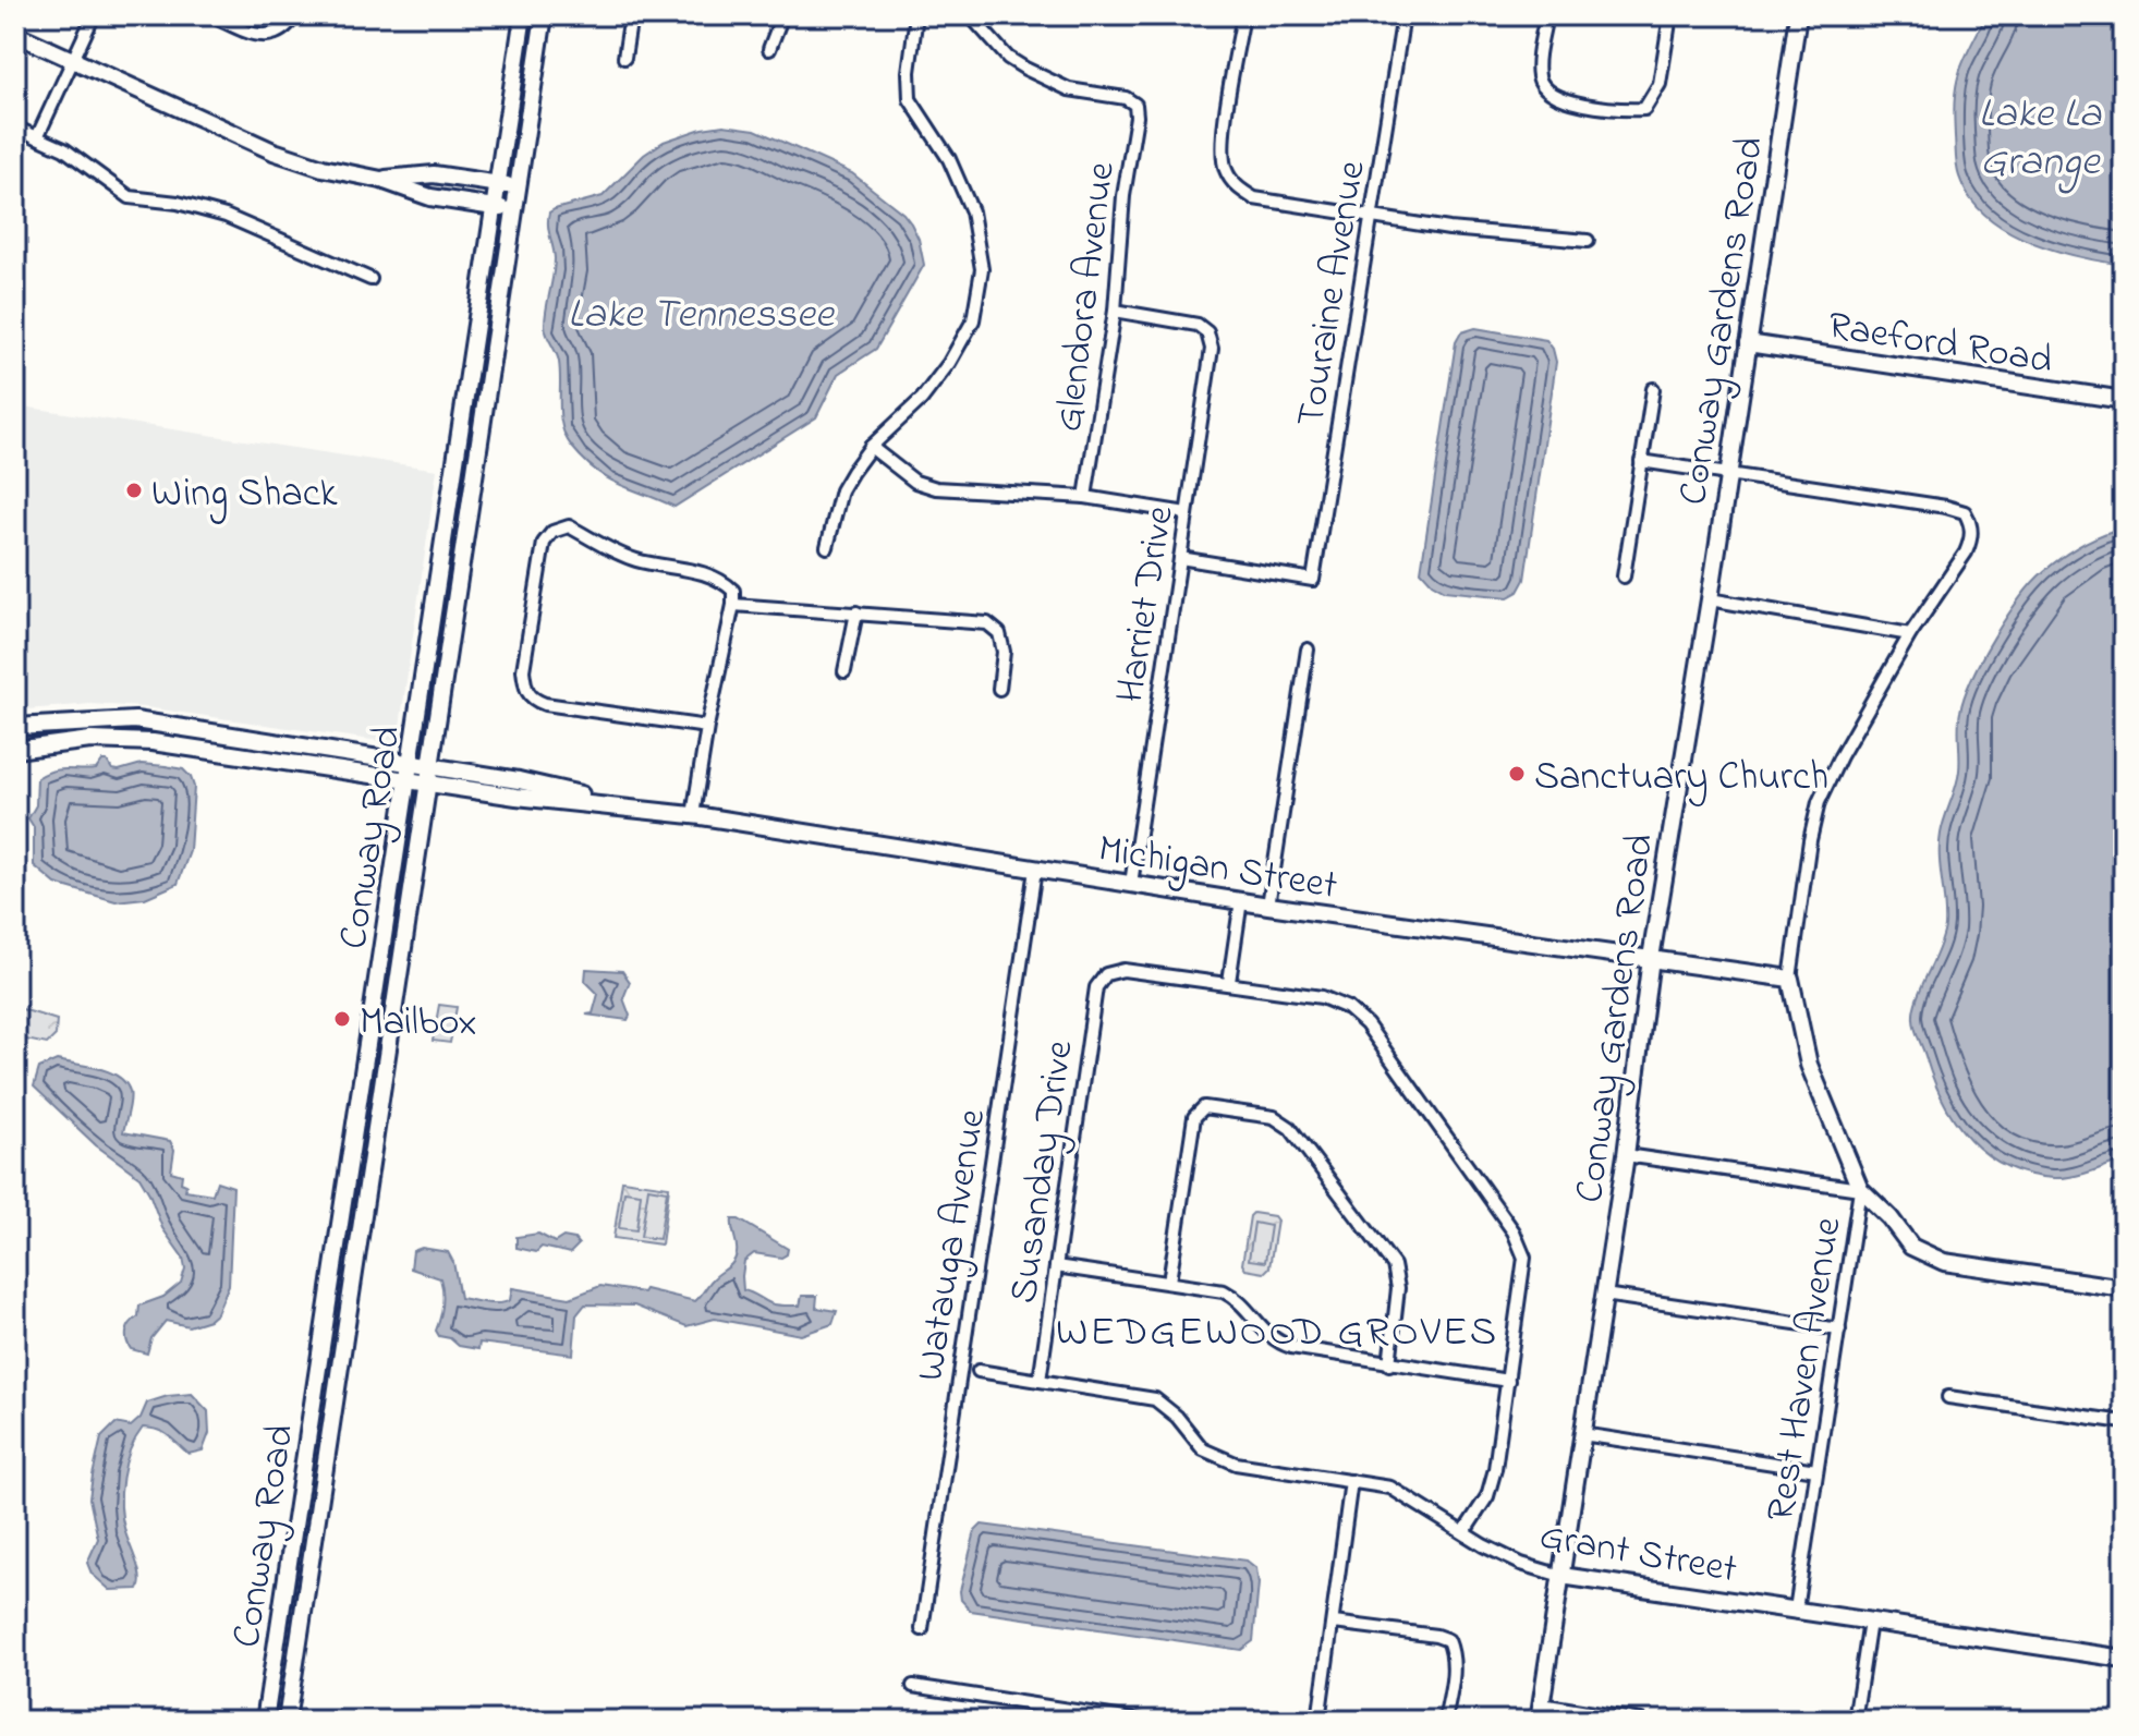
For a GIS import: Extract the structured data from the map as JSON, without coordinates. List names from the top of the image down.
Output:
{
  "streets": {
    "street": [
      "Touraine Avenue",
      "Glendora Avenue",
      "Conway Gardens Road",
      "Raeford Road",
      "Harriet Drive",
      "Conway Road",
      "Michigan Street",
      "Susanday Drive",
      "Watauga Avenue",
      "Rest Haven Avenue",
      "Grant Street"
    ]
  },
  "crossings": [
    ["Touraine Avenue", "Harriet Drive"],
    ["Glendora Avenue", "Harriet Drive"],
    ["Conway Gardens Road", "Raeford Road"],
    ["Conway Gardens Road", "Michigan Street"],
    ["Conway Gardens Road", "Grant Street"],
    ["Harriet Drive", "Michigan Street"],
    ["Conway Road", "Michigan Street"],
    ["Michigan Street", "Watauga Avenue"],
    ["Susanday Drive", "Grant Street"],
    ["Rest Haven Avenue", "Grant Street"]
  ],
  "districts": ["WEDGEWOOD GROVES"],
  "water": ["Lake La Grange", "Lake Tennessee"],
  "places": ["Wing Shack", "Sanctuary Church", "Mailbox"]
}
